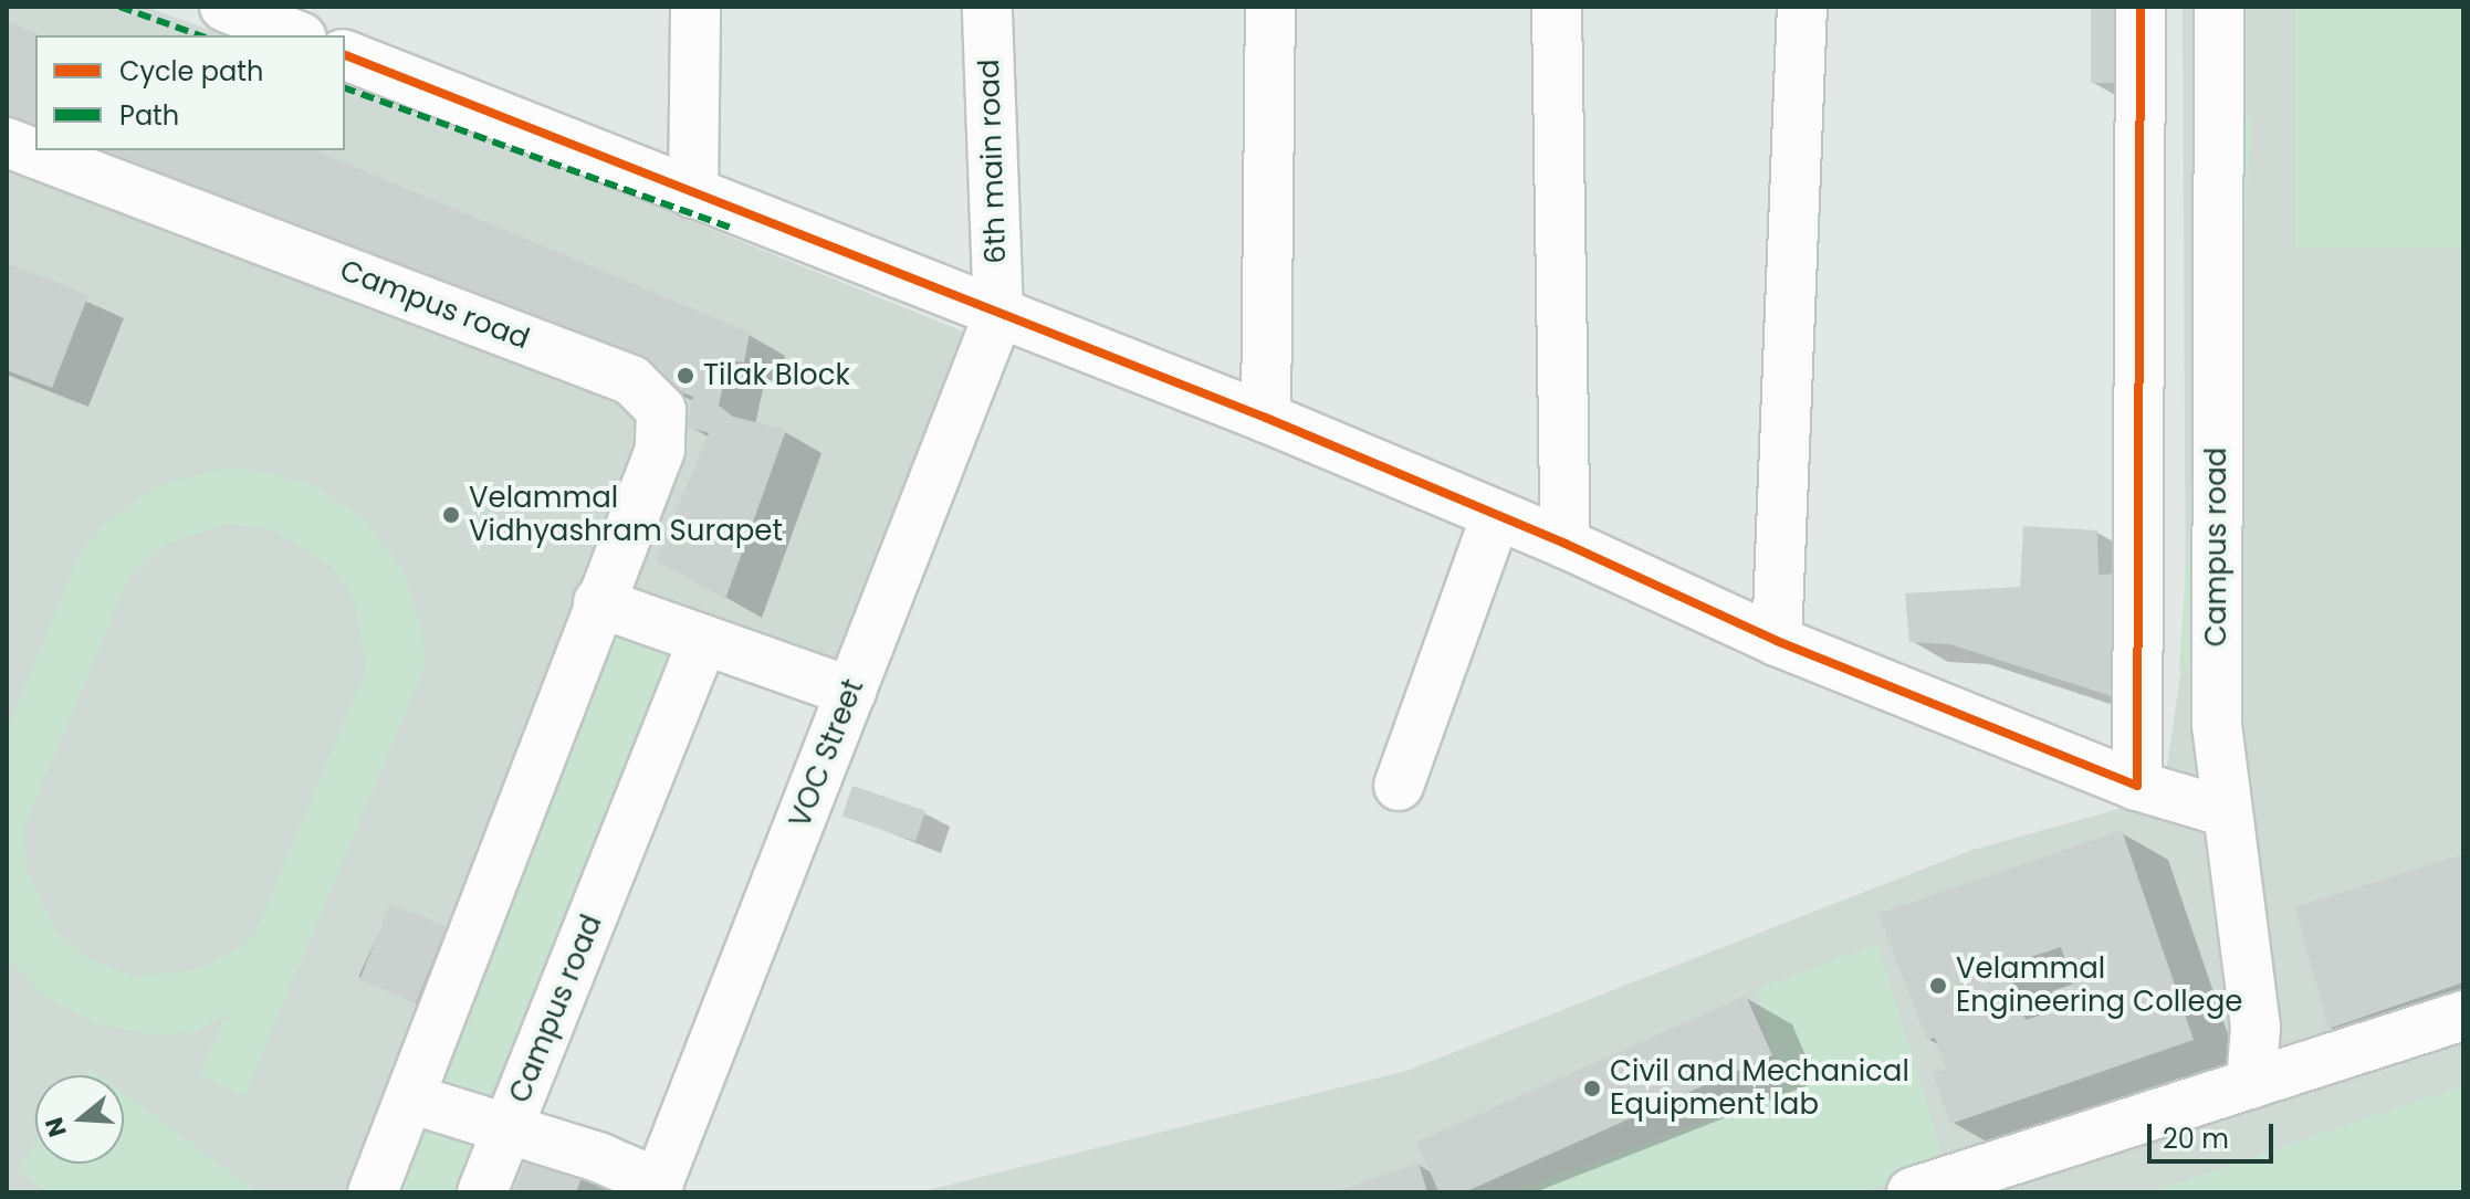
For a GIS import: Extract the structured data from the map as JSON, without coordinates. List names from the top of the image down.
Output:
{
  "streets": {
    "street": ["6th main road", "Campus road", "VOC Street"]
  },
  "crossings": [
    ["6th main road", "VOC Street"],
    ["Campus road", "VOC Street"]
  ],
  "places": [
    "Tilak Block",
    "Velammal Vidhyashram Surapet",
    "Velammal Engineering College",
    "Civil and Mechanical Equipment lab"
  ],
  "legend": ["Cycle path", "Path"],
  "scale_bar": "20 m",
  "north": "left"
}
